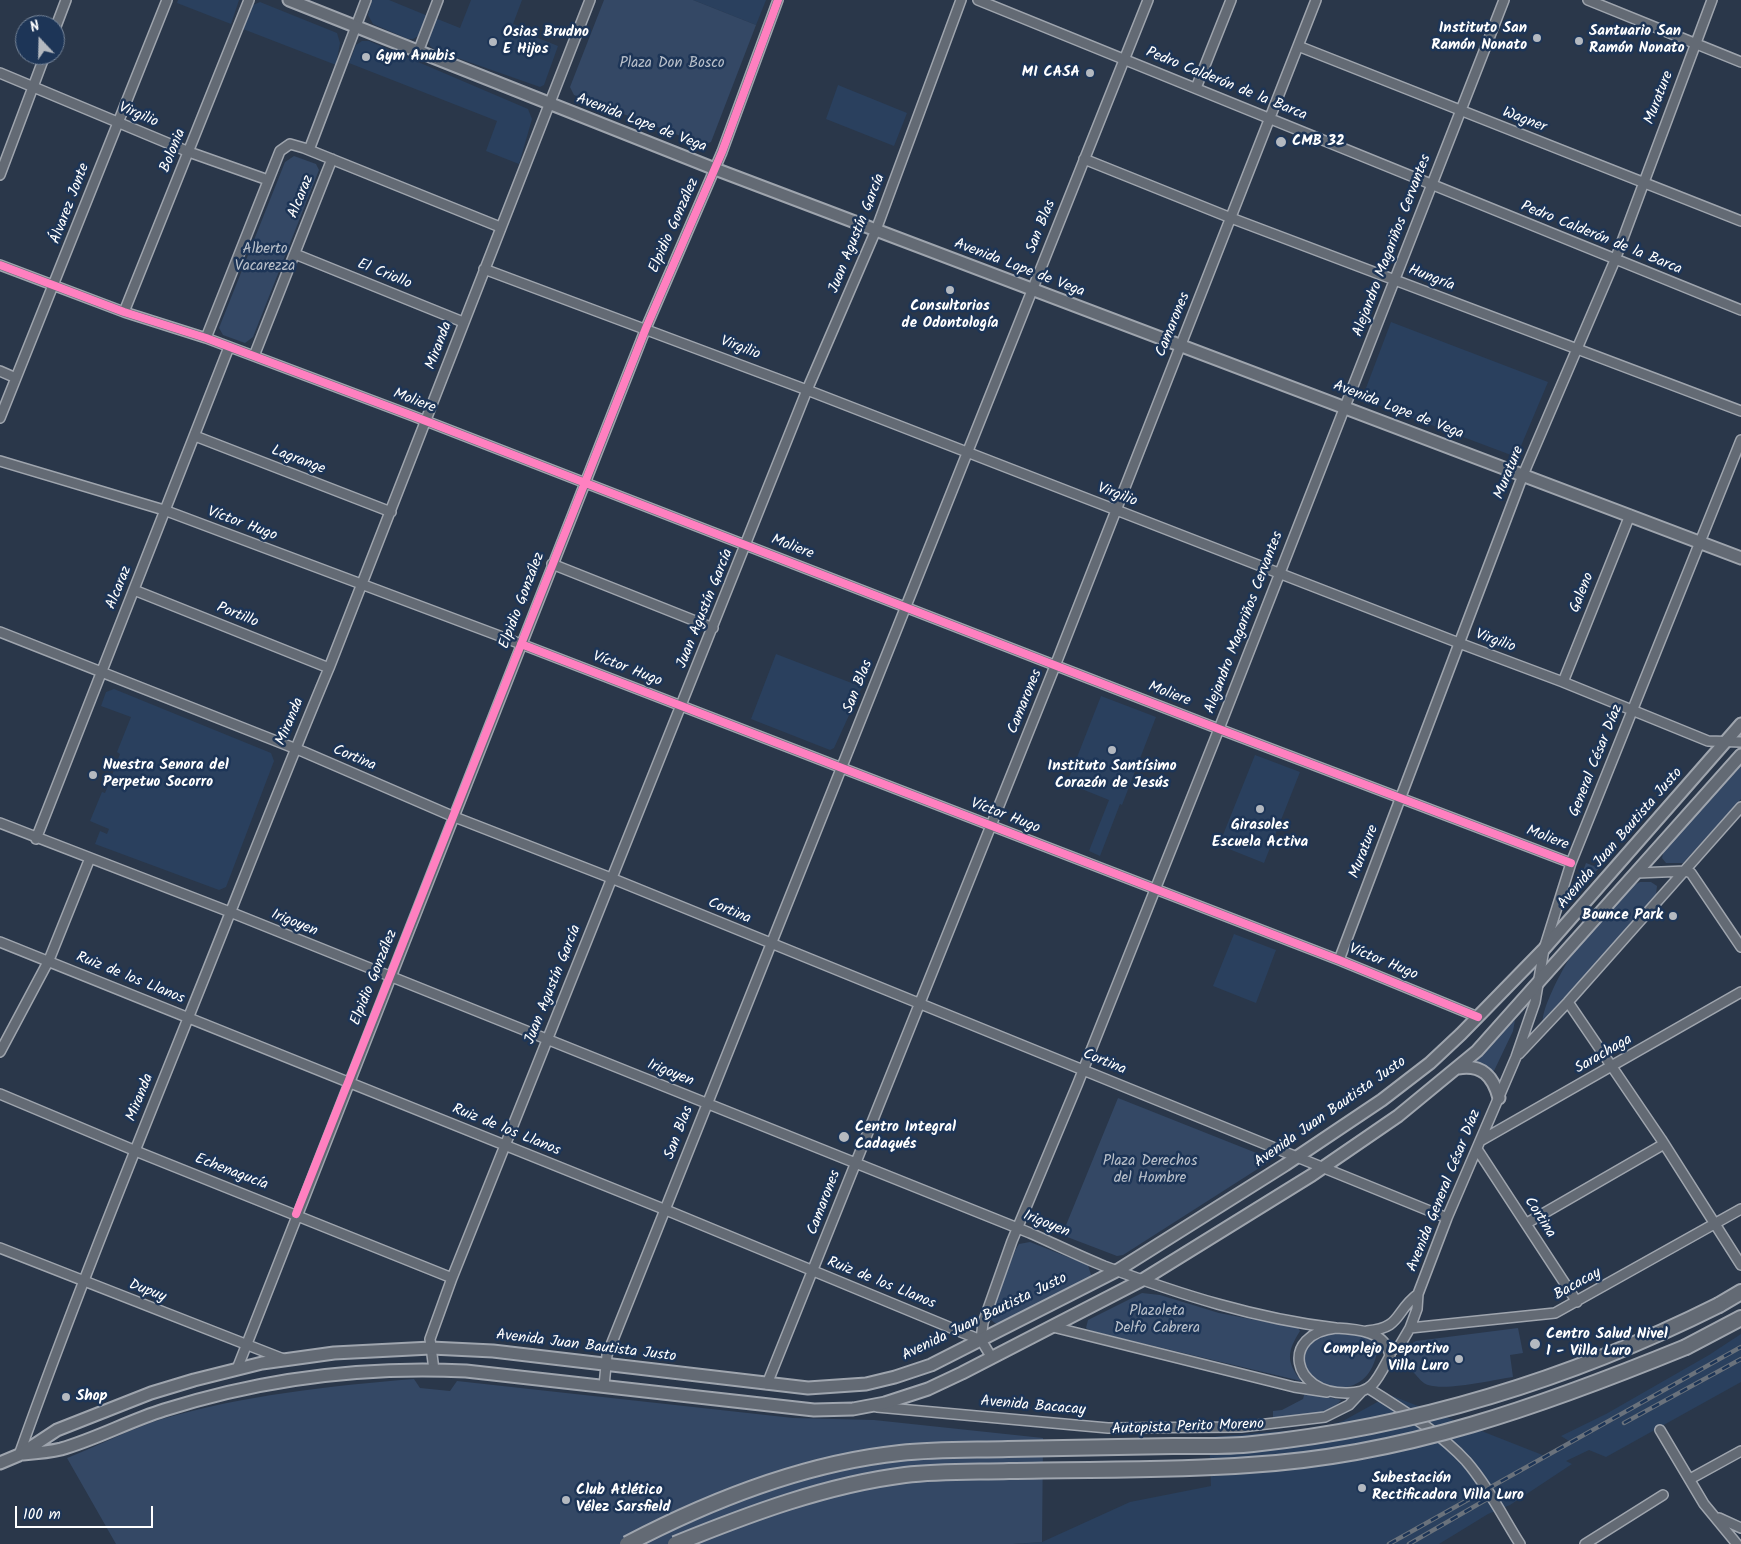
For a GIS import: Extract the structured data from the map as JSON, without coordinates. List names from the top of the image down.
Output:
{
  "streets": {
    "highway": ["Autopista Perito Moreno"],
    "main road": ["Avenida Lope de Vega", "Avenida Juan Bautista Justo"],
    "street": [
      "Pedro Calderón de la Barca",
      "Murature",
      "Virgilio",
      "Wagner",
      "Bolonia",
      "Alcaraz",
      "Álvarez Jonte",
      "Elpidio González",
      "San Blas",
      "Juan Agustín García",
      "Alejandro Magariños Cervantes",
      "El Criollo",
      "Hungría",
      "Camarones",
      "Miranda",
      "Moliere",
      "Lagrange",
      "Víctor Hugo",
      "Galeno",
      "Portillo",
      "Cortina",
      "General César Díaz",
      "Irigoyen",
      "Ruiz de los Llanos",
      "Sarachaga",
      "Echenagucía",
      "Avenida General César Díaz",
      "Bacacay",
      "Dupuy",
      "Avenida Bacacay"
    ]
  },
  "crossings": [
    ["Pedro Calderón de la Barca", "Murature"],
    ["Pedro Calderón de la Barca", "San Blas"],
    ["Pedro Calderón de la Barca", "Alejandro Magariños Cervantes"],
    ["Pedro Calderón de la Barca", "Camarones"],
    ["Murature", "Virgilio"],
    ["Murature", "Wagner"],
    ["Murature", "Avenida Lope de Vega"],
    ["Murature", "Hungría"],
    ["Murature", "Moliere"],
    ["Murature", "Víctor Hugo"],
    ["Virgilio", "Bolonia"],
    ["Virgilio", "Álvarez Jonte"],
    ["Virgilio", "Elpidio González"],
    ["Virgilio", "San Blas"],
    ["Virgilio", "Juan Agustín García"],
    ["Virgilio", "Alejandro Magariños Cervantes"],
    ["Virgilio", "Camarones"],
    ["Virgilio", "Miranda"],
    ["Virgilio", "Galeno"],
    ["Virgilio", "General César Díaz"],
    ["Virgilio", "Avenida Juan Bautista Justo"],
    ["Wagner", "Alejandro Magariños Cervantes"],
    ["Wagner", "Camarones"],
    ["Avenida Lope de Vega", "Elpidio González"],
    ["Avenida Lope de Vega", "San Blas"],
    ["Avenida Lope de Vega", "Juan Agustín García"],
    ["Avenida Lope de Vega", "Alejandro Magariños Cervantes"],
    ["Avenida Lope de Vega", "Camarones"],
    ["Avenida Lope de Vega", "Miranda"],
    ["Avenida Lope de Vega", "Galeno"],
    ["Avenida Lope de Vega", "General César Díaz"],
    ["Bolonia", "Moliere"],
    ["Alcaraz", "El Criollo"],
    ["Alcaraz", "Moliere"],
    ["Alcaraz", "Lagrange"],
    ["Alcaraz", "Víctor Hugo"],
    ["Alcaraz", "Portillo"],
    ["Alcaraz", "Cortina"],
    ["Alcaraz", "Irigoyen"],
    ["Álvarez Jonte", "Moliere"],
    ["Elpidio González", "Moliere"],
    ["Elpidio González", "Víctor Hugo"],
    ["Elpidio González", "Cortina"],
    ["Elpidio González", "Avenida Juan Bautista Justo"],
    ["Elpidio González", "Irigoyen"],
    ["Elpidio González", "Ruiz de los Llanos"],
    ["Elpidio González", "Echenagucía"],
    ["Elpidio González", "Dupuy"],
    ["San Blas", "Hungría"],
    ["San Blas", "Moliere"],
    ["San Blas", "Víctor Hugo"],
    ["San Blas", "Cortina"],
    ["San Blas", "Avenida Juan Bautista Justo"],
    ["San Blas", "Irigoyen"],
    ["San Blas", "Ruiz de los Llanos"],
    ["Juan Agustín García", "Moliere"],
    ["Juan Agustín García", "Víctor Hugo"],
    ["Juan Agustín García", "Cortina"],
    ["Juan Agustín García", "Avenida Juan Bautista Justo"],
    ["Juan Agustín García", "Irigoyen"],
    ["Juan Agustín García", "Ruiz de los Llanos"],
    ["Juan Agustín García", "Echenagucía"],
    ["Alejandro Magariños Cervantes", "Hungría"],
    ["Alejandro Magariños Cervantes", "Moliere"],
    ["Alejandro Magariños Cervantes", "Víctor Hugo"],
    ["Alejandro Magariños Cervantes", "Cortina"],
    ["Alejandro Magariños Cervantes", "Avenida Juan Bautista Justo"],
    ["Alejandro Magariños Cervantes", "Irigoyen"],
    ["Alejandro Magariños Cervantes", "Ruiz de los Llanos"],
    ["El Criollo", "Miranda"],
    ["Hungría", "Camarones"],
    ["Camarones", "Moliere"],
    ["Camarones", "Víctor Hugo"],
    ["Camarones", "Cortina"],
    ["Camarones", "Avenida Juan Bautista Justo"],
    ["Camarones", "Irigoyen"],
    ["Camarones", "Ruiz de los Llanos"],
    ["Miranda", "Moliere"],
    ["Miranda", "Lagrange"],
    ["Miranda", "Víctor Hugo"],
    ["Miranda", "Portillo"],
    ["Miranda", "Cortina"],
    ["Miranda", "Avenida Juan Bautista Justo"],
    ["Miranda", "Irigoyen"],
    ["Miranda", "Ruiz de los Llanos"],
    ["Miranda", "Echenagucía"],
    ["Miranda", "Dupuy"],
    ["Moliere", "General César Díaz"],
    ["Víctor Hugo", "Avenida Juan Bautista Justo"],
    ["Cortina", "Avenida Juan Bautista Justo"],
    ["Cortina", "Sarachaga"],
    ["Cortina", "Avenida General César Díaz"],
    ["Cortina", "Bacacay"],
    ["General César Díaz", "Avenida Juan Bautista Justo"],
    ["General César Díaz", "Avenida General César Díaz"],
    ["Avenida Juan Bautista Justo", "Irigoyen"],
    ["Avenida Juan Bautista Justo", "Ruiz de los Llanos"],
    ["Avenida Juan Bautista Justo", "Dupuy"],
    ["Avenida Juan Bautista Justo", "Avenida Bacacay"],
    ["Irigoyen", "Avenida General César Díaz"],
    ["Irigoyen", "Avenida Bacacay"],
    ["Sarachaga", "Avenida General César Díaz"],
    ["Avenida General César Díaz", "Bacacay"],
    ["Avenida General César Díaz", "Avenida Bacacay"]
  ],
  "parks": [
    "Plaza Don Bosco",
    "Alberto Vacarezza",
    "Plaza Derechos del Hombre",
    "Plazoleta Delfo Cabrera"
  ],
  "places": [
    "Instituto San Ramón Nonato",
    "Santuario San Ramón Nonato",
    "Osias Brudno E Hijos",
    "Gym Anubis",
    "MI CASA",
    "CMB 32",
    "Consultorios de Odontología",
    "Instituto Santísimo Corazón de Jesús",
    "Nuestra Senora del Perpetuo Socorro",
    "Girasoles Escuela Activa",
    "Bounce Park",
    "Centro Integral Cadaqués",
    "Centro Salud Nivel 1 - Villa Luro",
    "Complejo Deportivo Villa Luro",
    "Shop",
    "Subestación Rectificadora Villa Luro",
    "Club Atlético Vélez Sarsfield"
  ],
  "scale_bar": "100 m",
  "north": "top"
}
